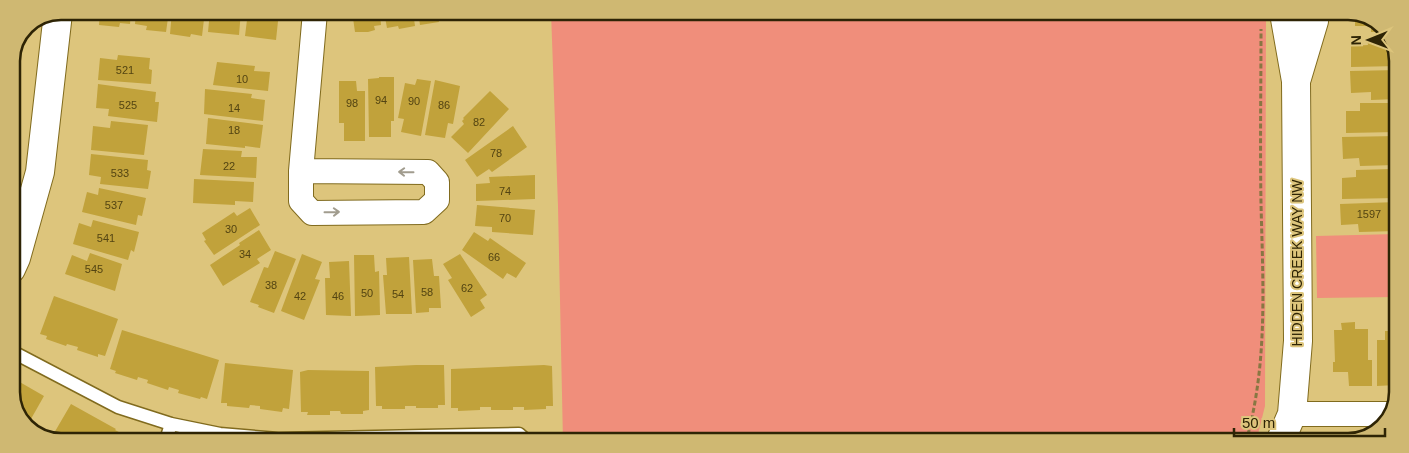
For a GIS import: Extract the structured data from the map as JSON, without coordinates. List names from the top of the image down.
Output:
{
  "streets": {
    "street": ["HIDDEN CREEK WAY NW"]
  },
  "house_numbers": [
    "521",
    "10",
    "94",
    "90",
    "98",
    "525",
    "86",
    "14",
    "82",
    "18",
    "78",
    "22",
    "533",
    "74",
    "537",
    "1597",
    "70",
    "30",
    "541",
    "34",
    "66",
    "545",
    "38",
    "62",
    "58",
    "50",
    "54",
    "42",
    "46"
  ],
  "scale_bar": "50 m",
  "north": "left"
}
